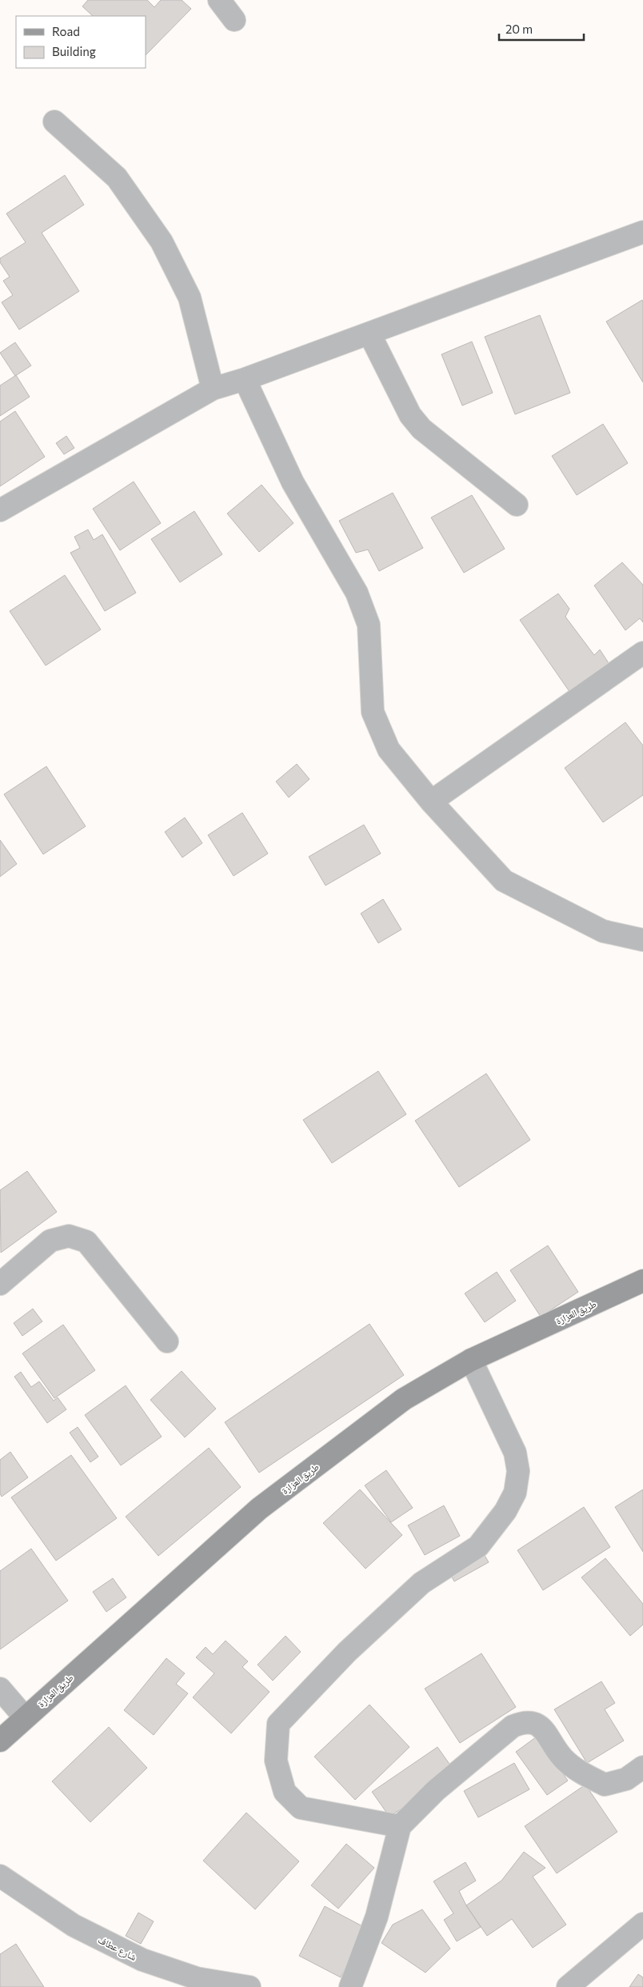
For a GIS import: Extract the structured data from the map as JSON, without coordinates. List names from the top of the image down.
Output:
{
  "streets": {
    "street": ["طريق العزازة", "شارع عطاف"]
  },
  "legend": ["Road", "Building"],
  "scale_bar": "20 m"
}
